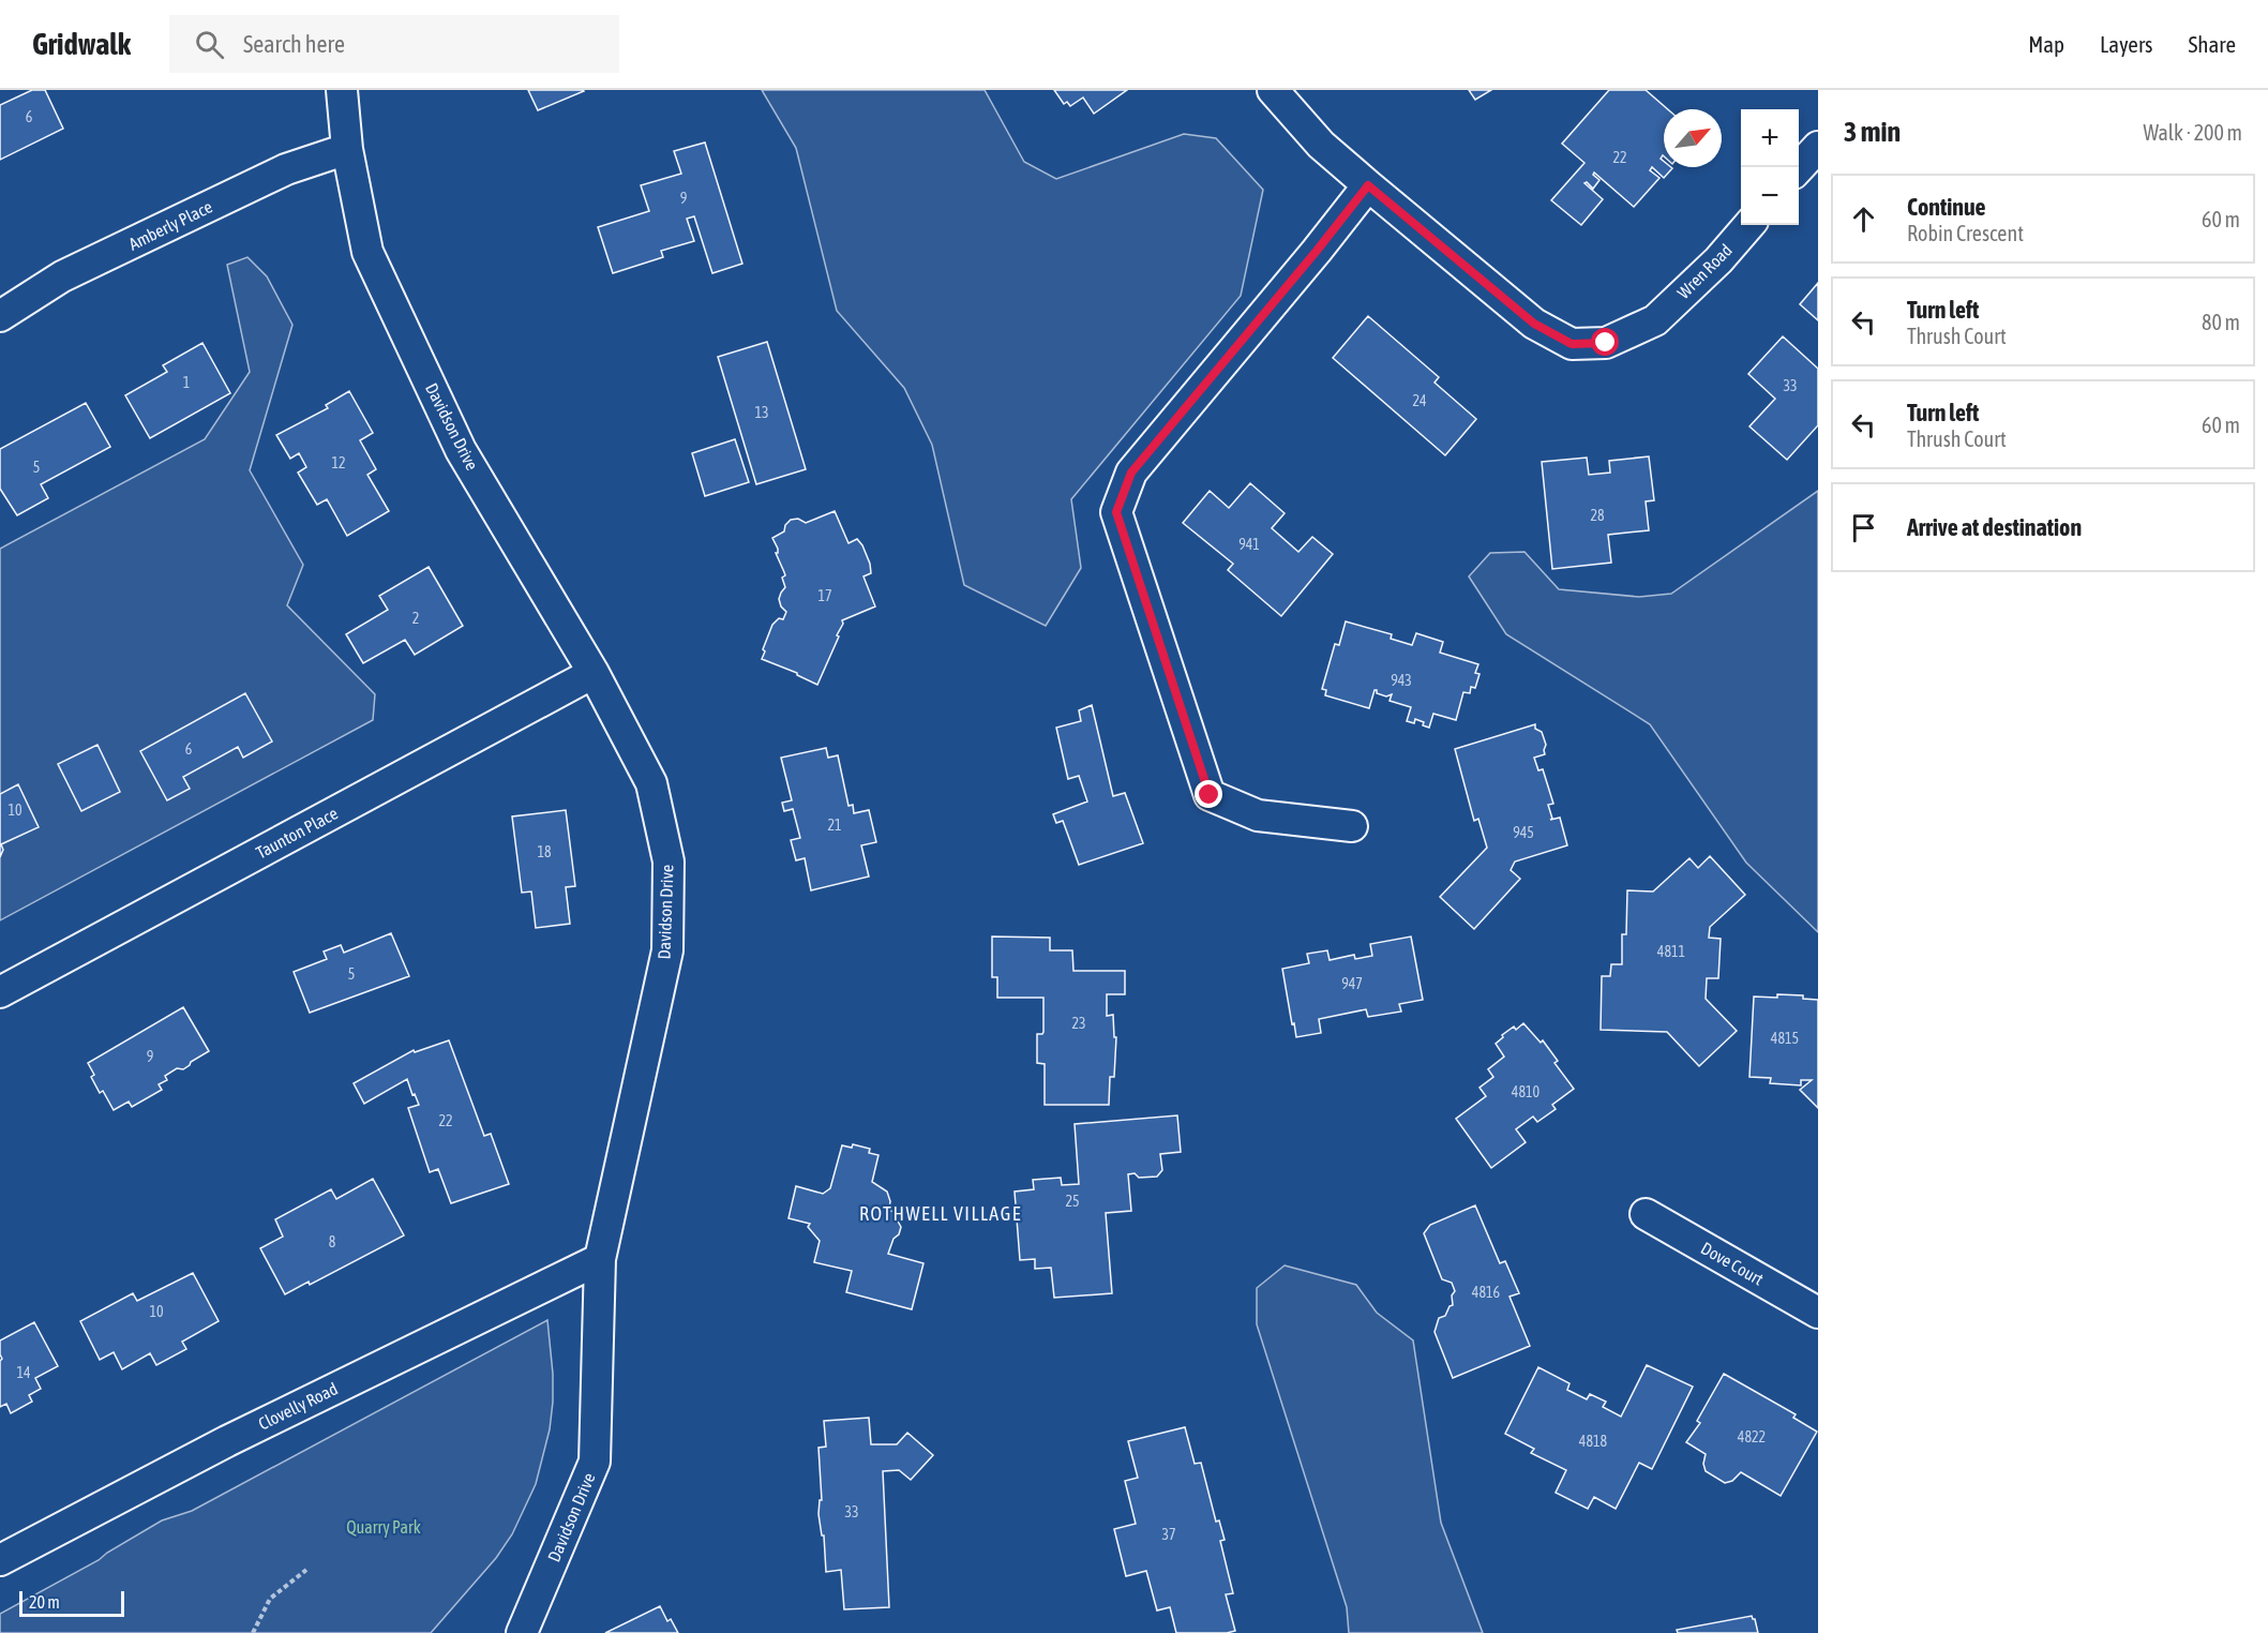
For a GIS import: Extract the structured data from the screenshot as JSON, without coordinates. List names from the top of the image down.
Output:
{
  "streets": {
    "street": [
      "Amberly Place",
      "Wren Road",
      "Davidson Drive",
      "Taunton Place",
      "Dove Court",
      "Clovelly Road"
    ]
  },
  "crossings": [
    ["Amberly Place", "Davidson Drive"],
    ["Davidson Drive", "Taunton Place"],
    ["Davidson Drive", "Clovelly Road"]
  ],
  "districts": ["ROTHWELL VILLAGE"],
  "parks": ["Quarry Park"],
  "house_numbers": [
    "6",
    "22",
    "9",
    "1",
    "33",
    "24",
    "13",
    "12",
    "5",
    "28",
    "941",
    "17",
    "2",
    "943",
    "6",
    "10",
    "21",
    "945",
    "18",
    "4811",
    "5",
    "947",
    "23",
    "4815",
    "9",
    "4810",
    "22",
    "25",
    "8",
    "4816",
    "10",
    "14",
    "4822",
    "4818",
    "33",
    "37"
  ],
  "scale_bar": "20 m",
  "north": "top right",
  "page": {
    "header": "Gridwalk",
    "search": "Search here",
    "nav": ["Map", "Layers", "Share"],
    "heading": ["3 min", "Walk · 200 m"],
    "map_buttons": ["+", "−"],
    "list": [
      ["Continue", "Robin Crescent", "60 m"],
      ["Turn left", "Thrush Court", "80 m"],
      ["Turn left", "Thrush Court", "60 m"],
      "Arrive at destination"
    ],
    "scale": "20 m"
  }
}
